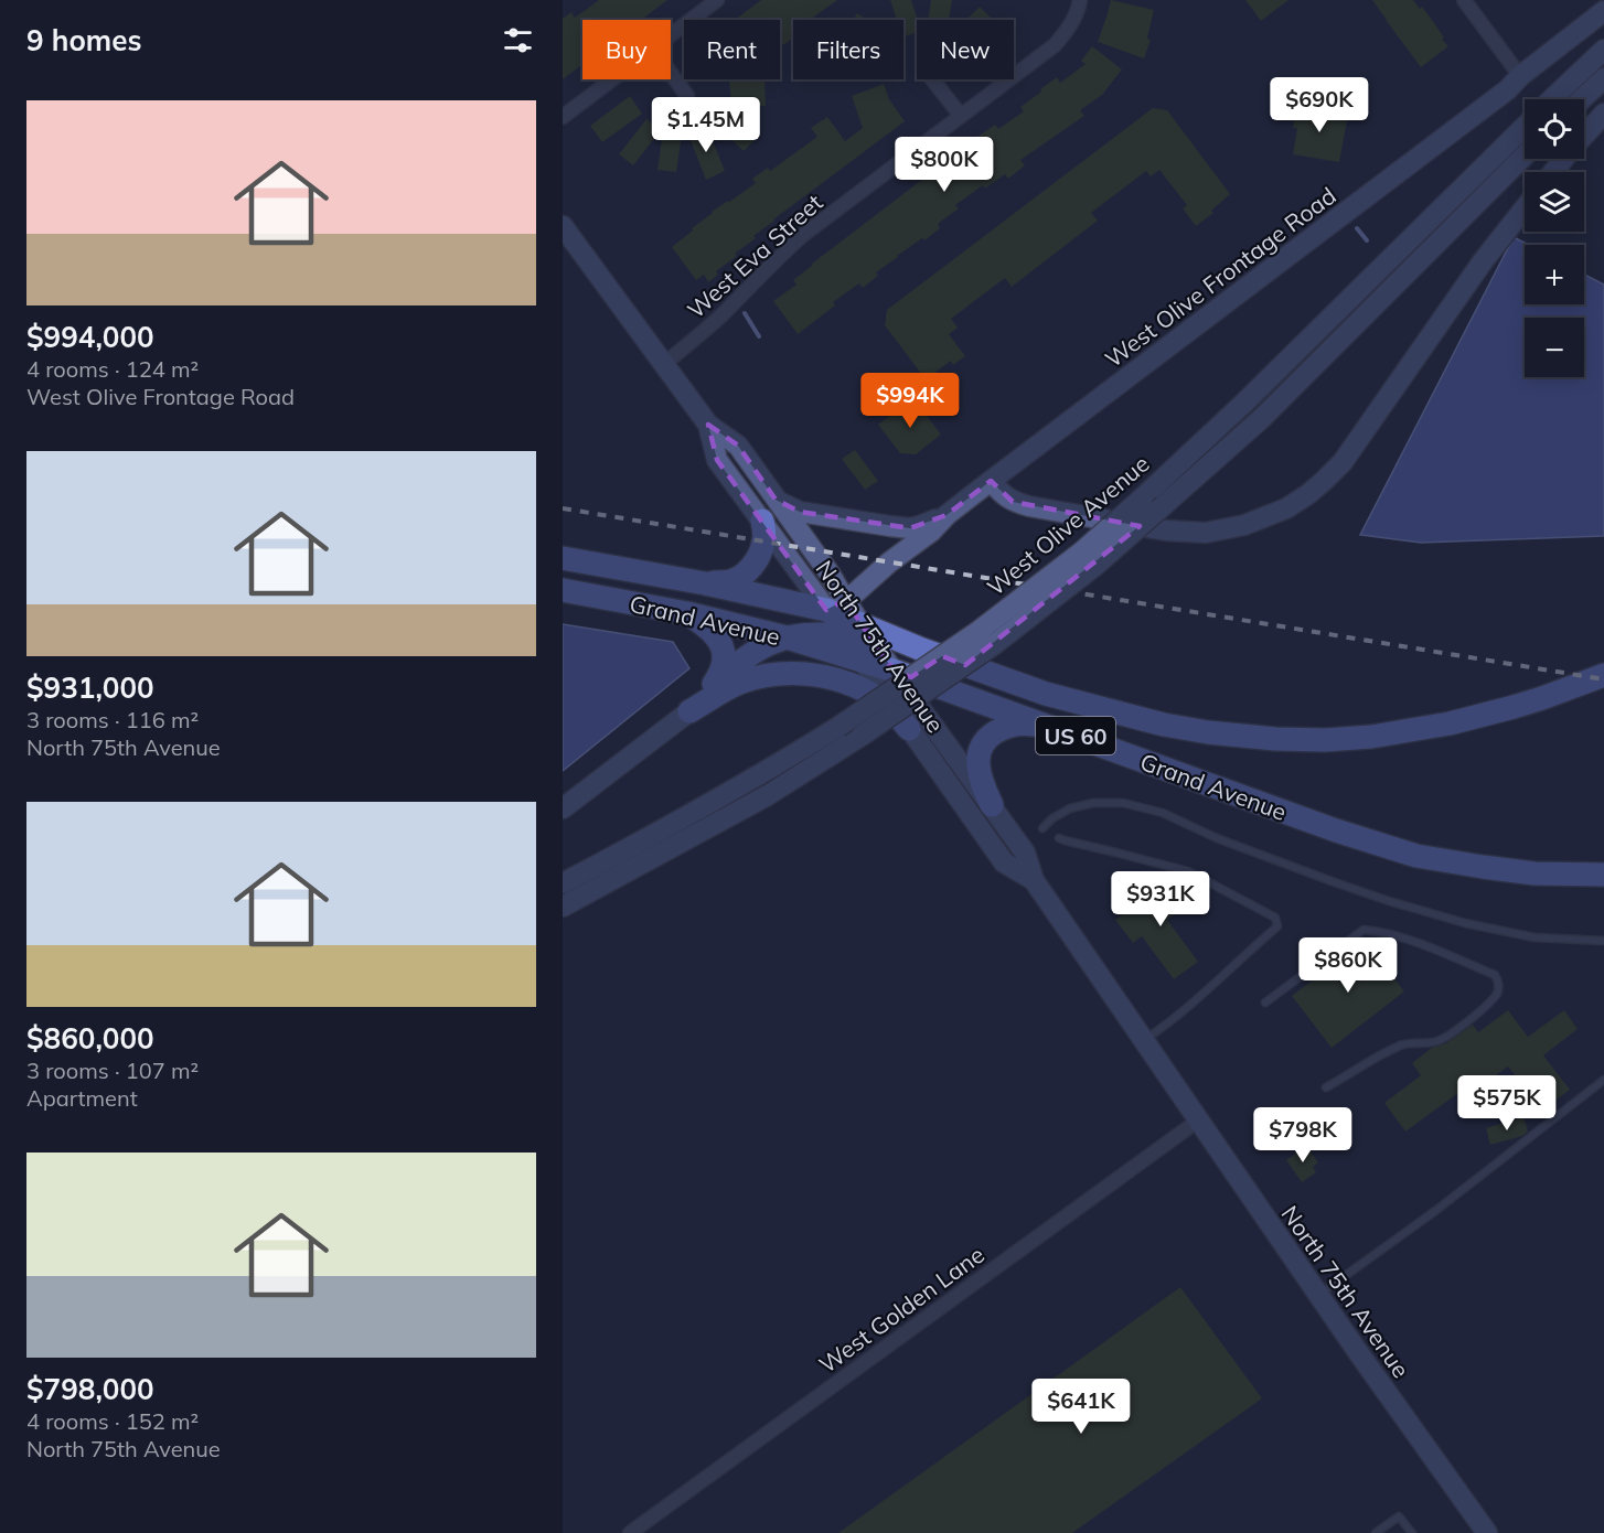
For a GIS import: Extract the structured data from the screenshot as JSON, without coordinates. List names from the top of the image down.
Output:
{
  "streets": {
    "highway": ["Grand Avenue", "US 60"],
    "main road": ["West Olive Frontage Road", "West Olive Avenue", "North 75th Avenue"],
    "street": ["West Eva Street", "West Golden Lane"]
  },
  "crossings": [
    ["West Eva Street", "North 75th Avenue"],
    ["Grand Avenue", "North 75th Avenue"],
    ["North 75th Avenue", "West Golden Lane"]
  ],
  "page": {
    "heading": "9 homes",
    "chip": [
      "Buy",
      "Rent",
      "Filters",
      "New"
    ],
    "price": [
      "$690K",
      "$1.45M",
      "$800K",
      "$994K",
      "$931K",
      "$860K",
      "$575K",
      "$798K",
      "$641K"
    ],
    "list": [
      {
        "name": "$994,000",
        "note": "4 rooms · 124 m² · West Olive Frontage Road"
      },
      {
        "name": "$931,000",
        "note": "3 rooms · 116 m² · North 75th Avenue"
      },
      {
        "name": "$860,000",
        "note": "3 rooms · 107 m² · Apartment"
      },
      {
        "name": "$798,000",
        "note": "4 rooms · 152 m² · North 75th Avenue"
      }
    ],
    "map_buttons": ["+", "−"]
  }
}
